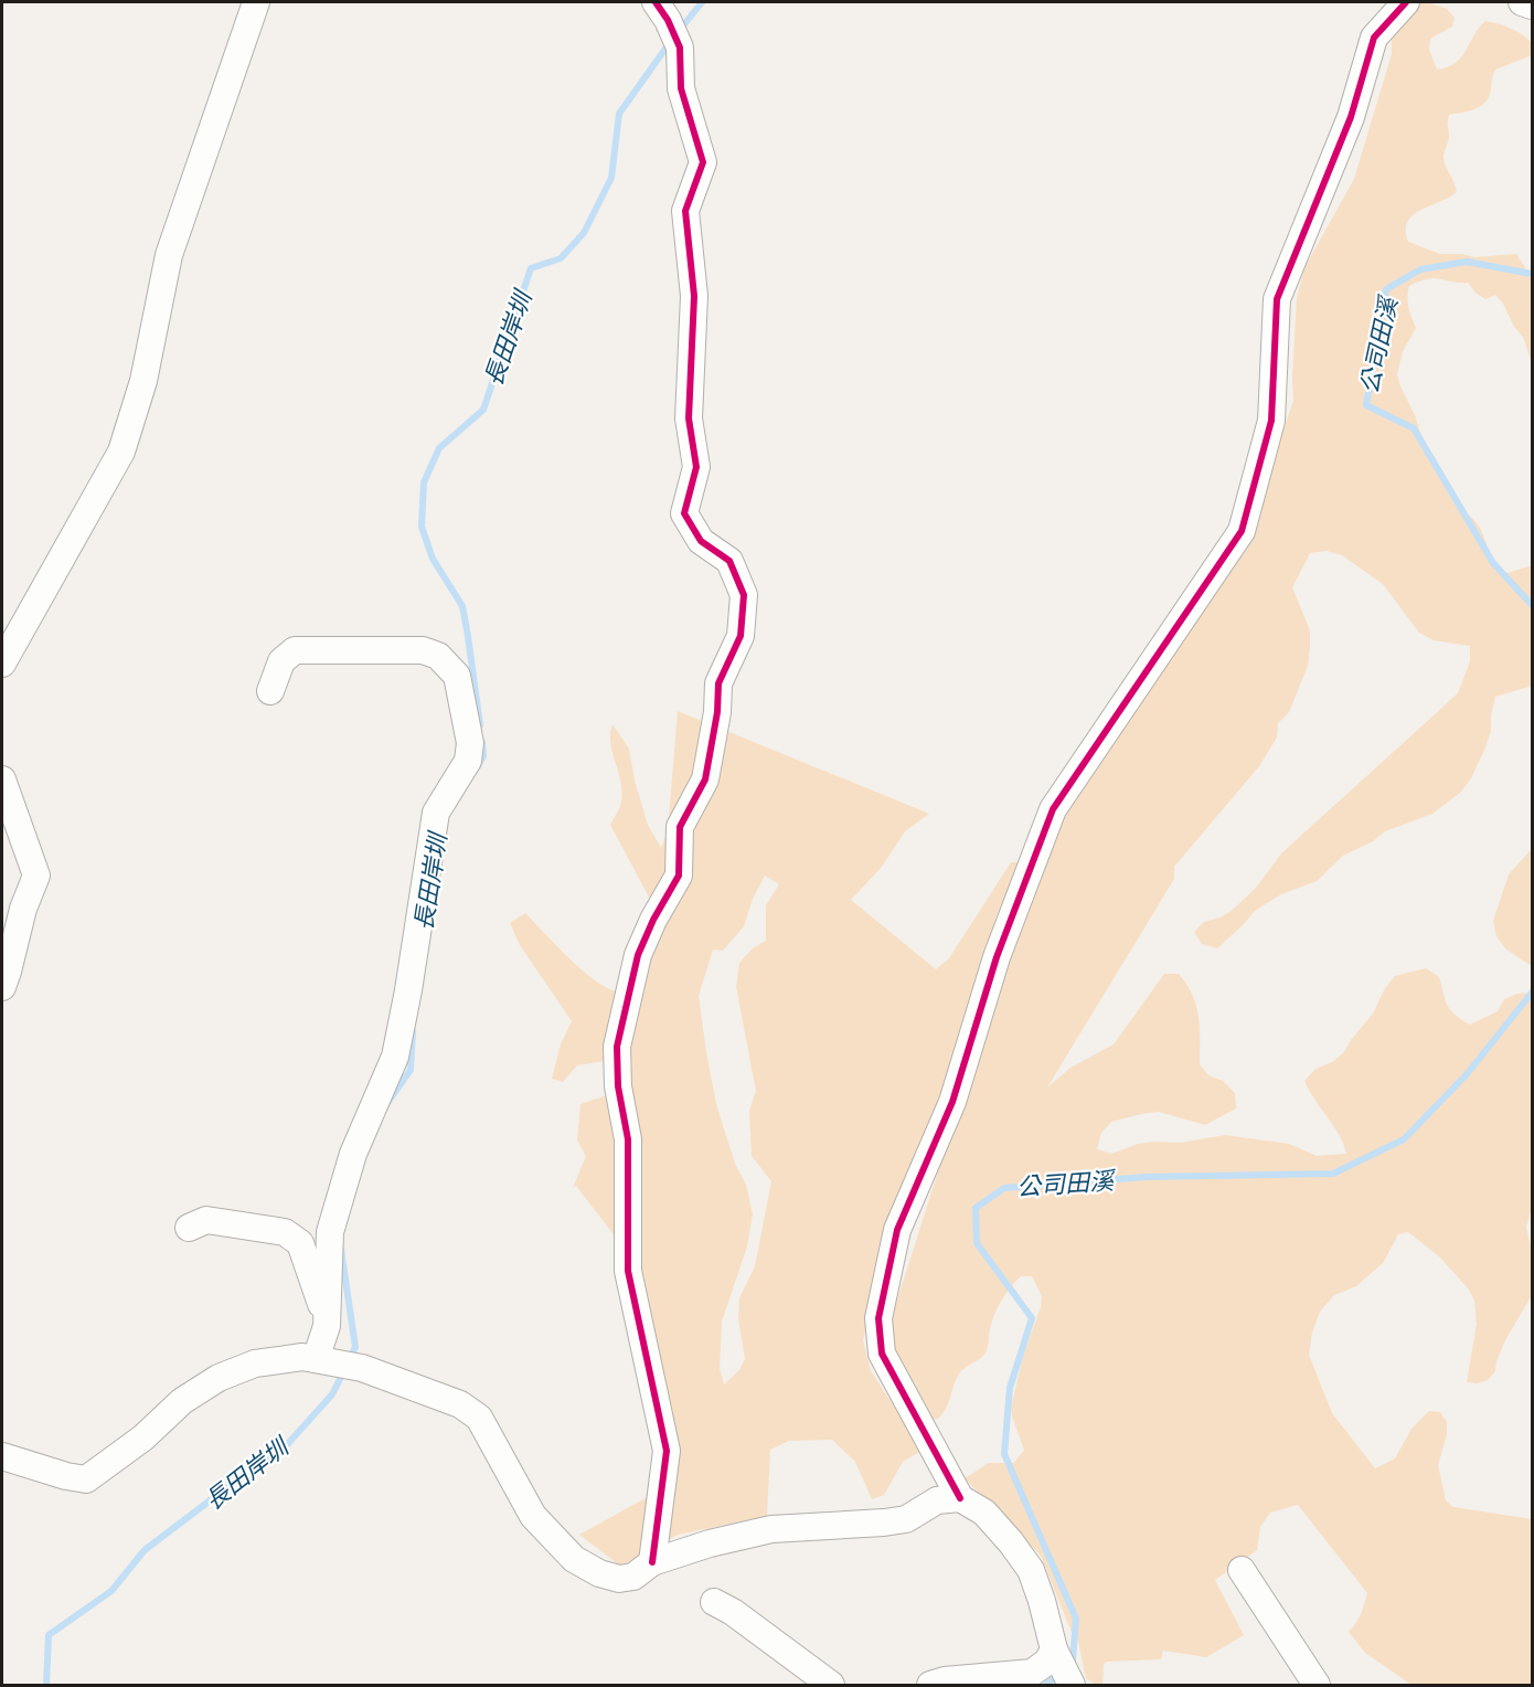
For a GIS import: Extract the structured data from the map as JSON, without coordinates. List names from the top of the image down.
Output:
{
  "water": ["長田岸圳", "公司田溪"]
}
